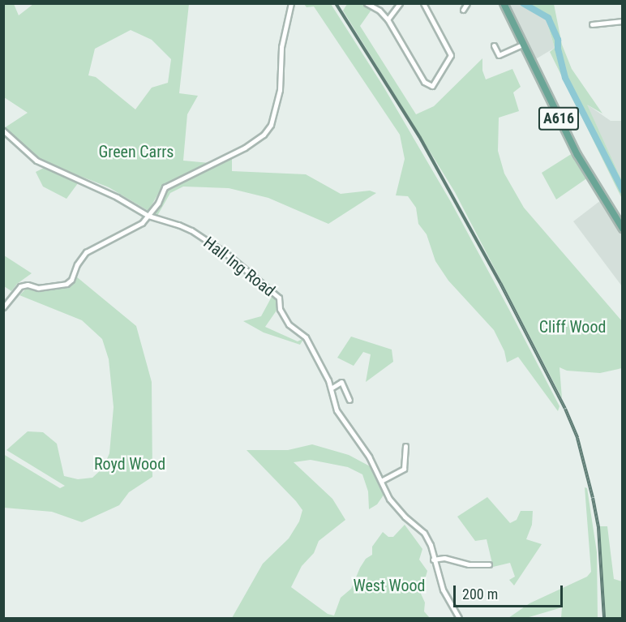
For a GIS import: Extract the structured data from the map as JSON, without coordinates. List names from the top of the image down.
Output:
{
  "streets": {
    "main road": ["A616"],
    "street": ["Hall Ing Road"]
  },
  "parks": [
    "Green Carrs",
    "Cliff Wood",
    "Royd Wood",
    "West Wood"
  ],
  "scale_bar": "200 m"
}
